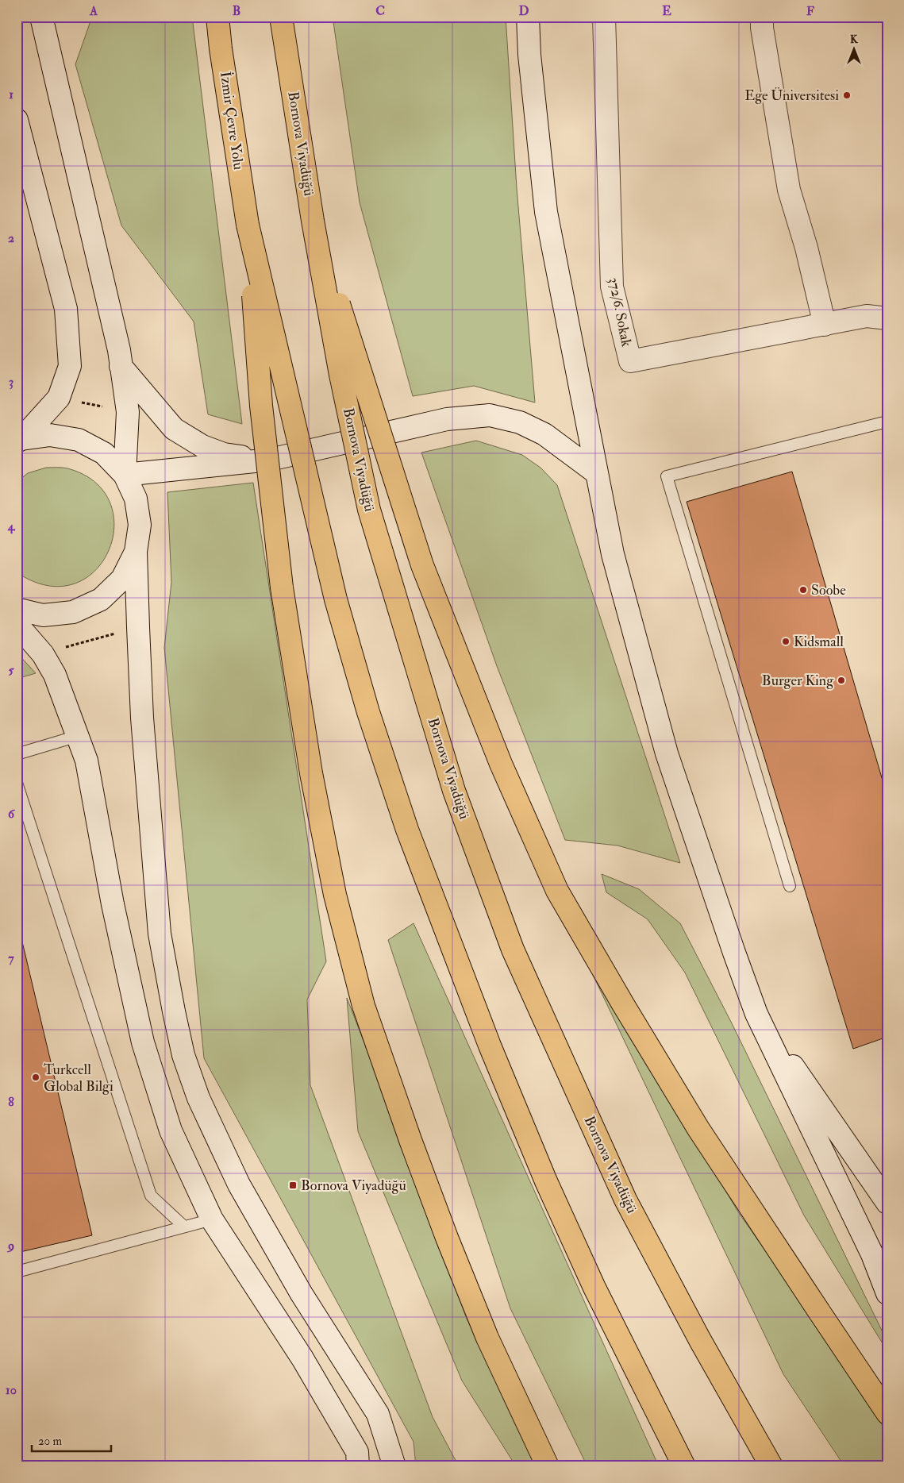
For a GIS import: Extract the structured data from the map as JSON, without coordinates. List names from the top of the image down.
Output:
{
  "streets": {
    "highway": ["İzmir Çevre Yolu", "Bornova Viyadüğü"],
    "street": ["372/6. Sokak"]
  },
  "places": {
    "other": [
      "Ege Üniversitesi",
      "Soobe",
      "Kidsmall",
      "Burger King",
      "Turkcell Global Bilgi"
    ],
    "transit": ["Bornova Viyadüğü"]
  },
  "scale_bar": "20 m",
  "north": "top",
  "grid": {
    "columns": [
      "A",
      "B",
      "C",
      "D",
      "E",
      "F"
    ],
    "rows": [
      "1",
      "2",
      "3",
      "4",
      "5",
      "6",
      "7",
      "8",
      "9",
      "10"
    ]
  }
}
